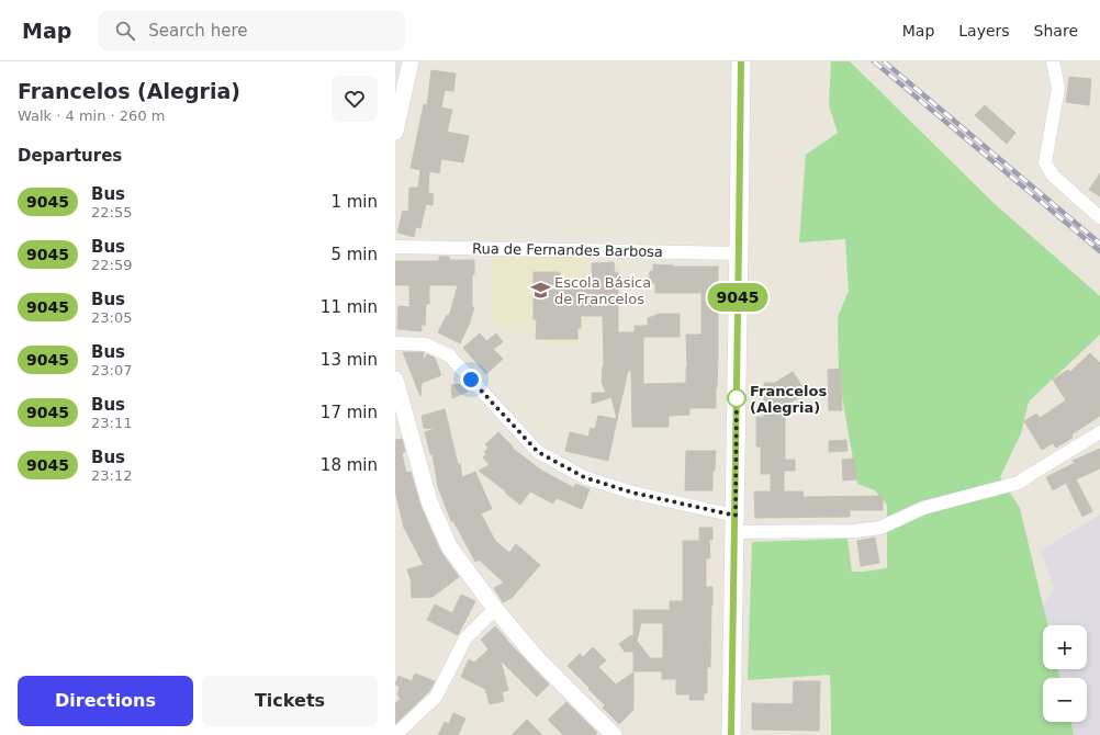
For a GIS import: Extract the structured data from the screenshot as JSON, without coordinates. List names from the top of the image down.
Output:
{
  "streets": {
    "street": ["Rua de Fernandes Barbosa"]
  },
  "places": {
    "school or university": ["Escola Básica de Francelos"],
    "other": ["Francelos (Alegria)"]
  },
  "lines": ["bus line 9045"],
  "page": {
    "header": "Map",
    "search": "Search here",
    "nav": ["Map", "Layers", "Share"],
    "heading": [
      ["Francelos (Alegria)", "Walk · 4 min · 260 m"],
      "Departures"
    ],
    "on_map": "9045",
    "list": [
      {
        "mark": "9045",
        "name": "Bus",
        "note": "22:55",
        "value": "1 min"
      },
      {
        "mark": "9045",
        "name": "Bus",
        "note": "22:59",
        "value": "5 min"
      },
      {
        "mark": "9045",
        "name": "Bus",
        "note": "23:05",
        "value": "11 min"
      },
      {
        "mark": "9045",
        "name": "Bus",
        "note": "23:07",
        "value": "13 min"
      },
      {
        "mark": "9045",
        "name": "Bus",
        "note": "23:11",
        "value": "17 min"
      },
      {
        "mark": "9045",
        "name": "Bus",
        "note": "23:12",
        "value": "18 min"
      }
    ],
    "map_buttons": ["+", "−"],
    "buttons": ["Directions", "Tickets"]
  }
}
